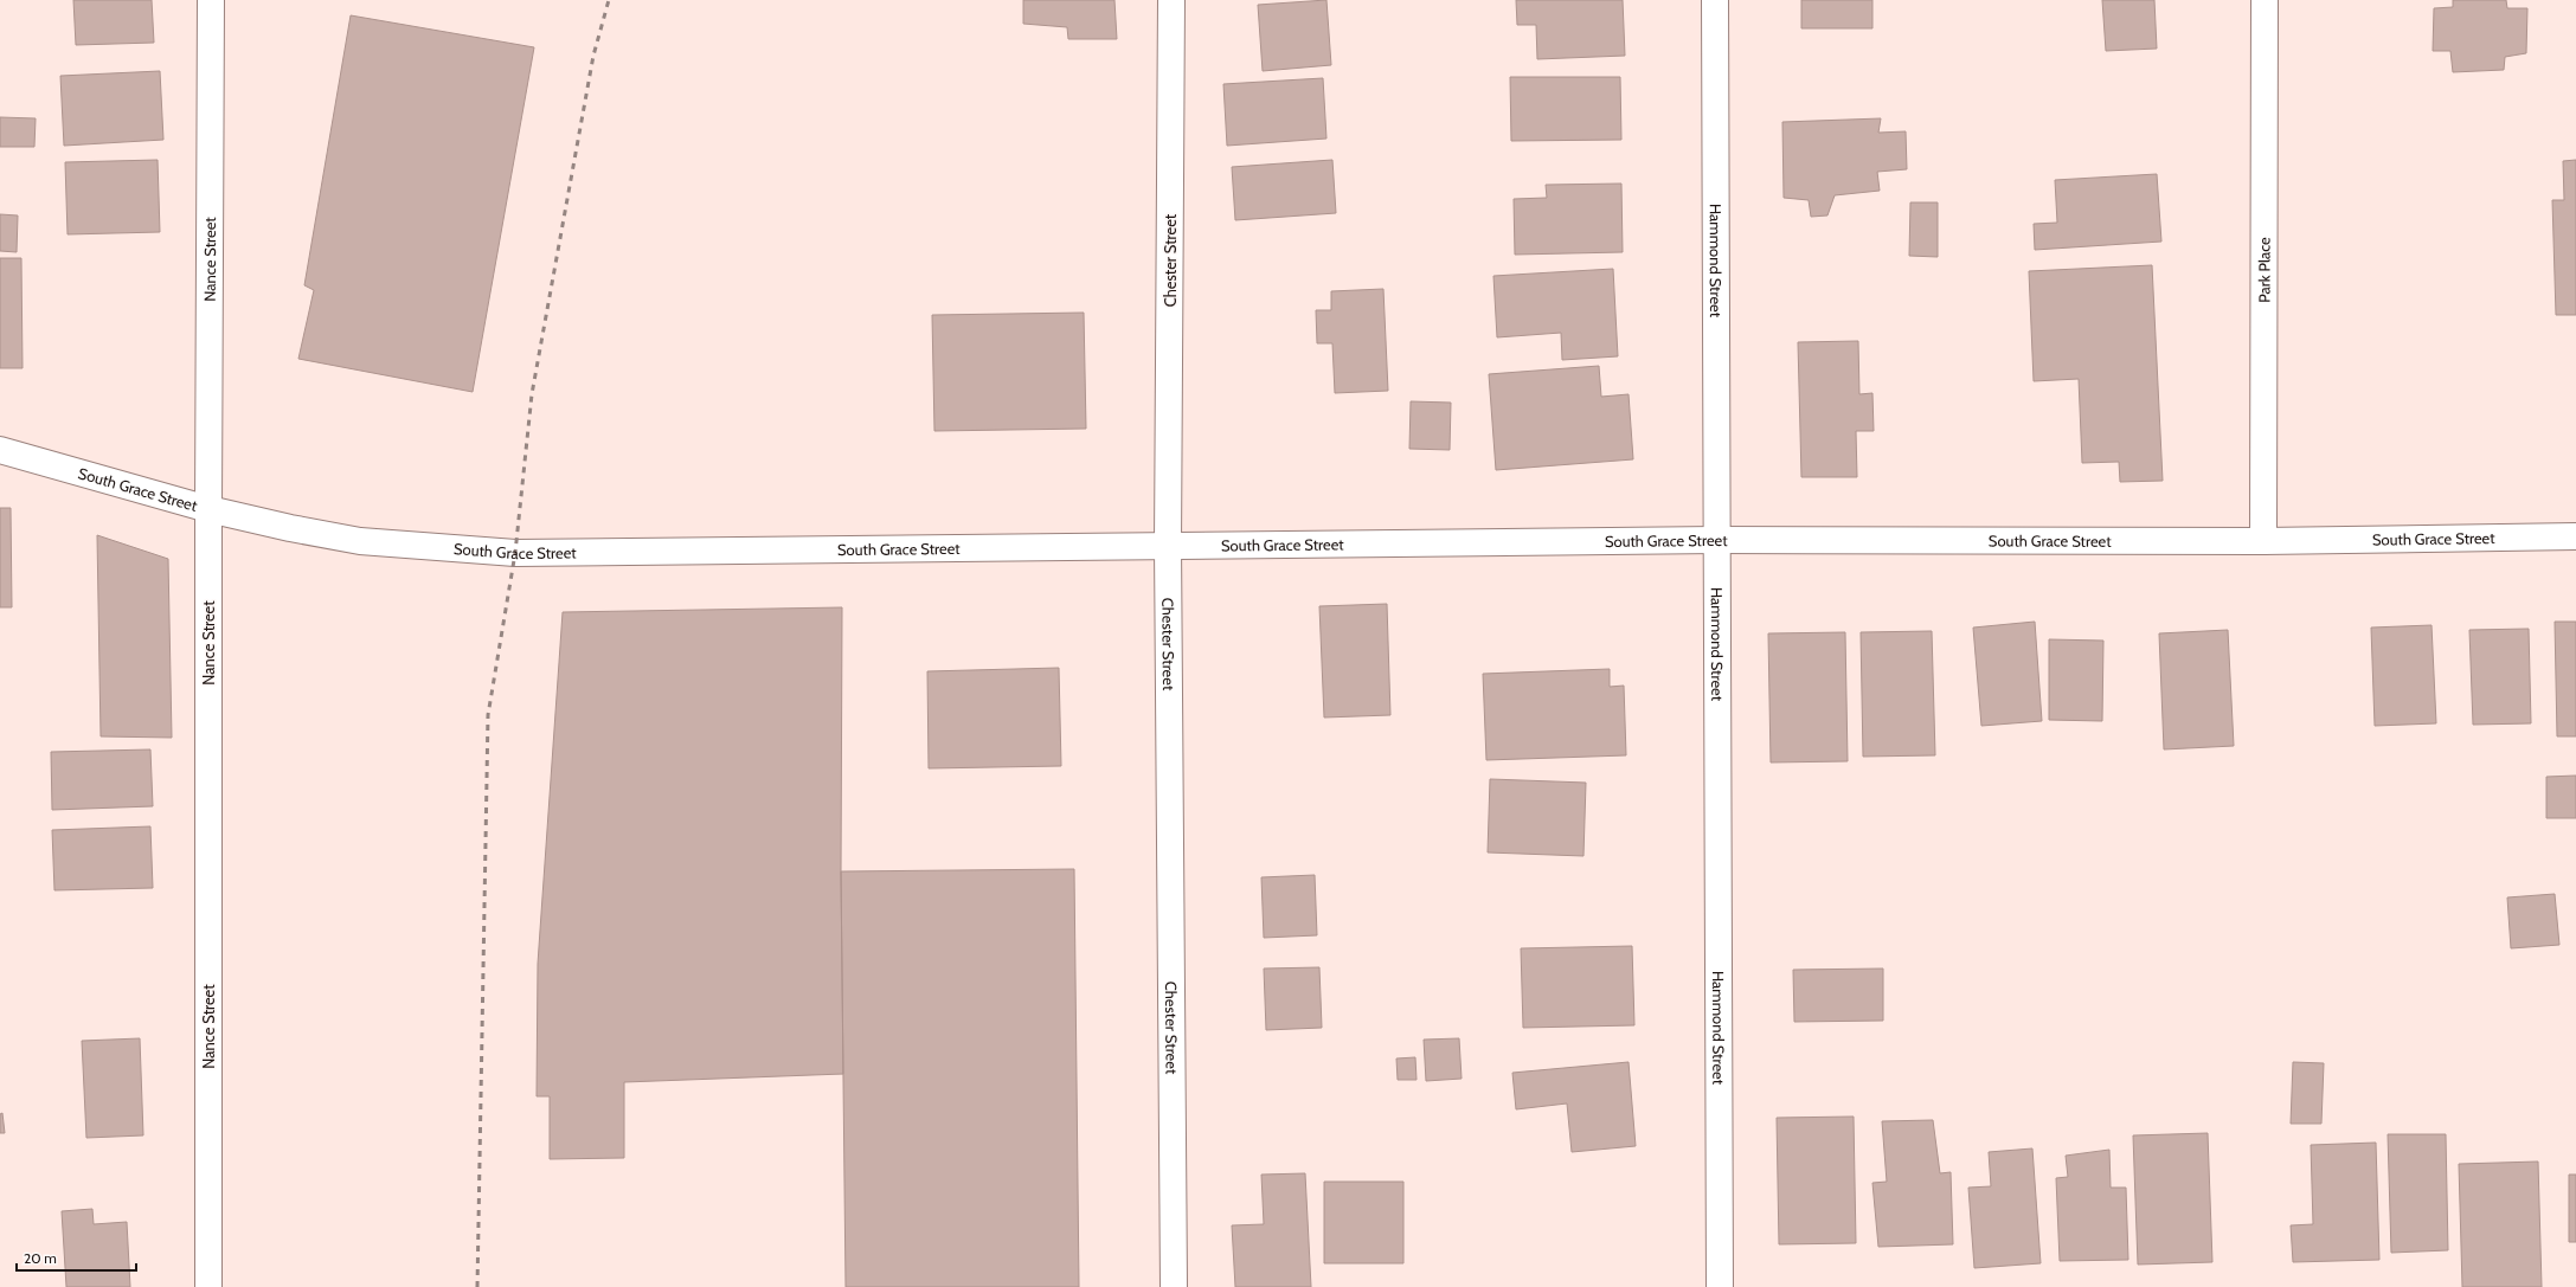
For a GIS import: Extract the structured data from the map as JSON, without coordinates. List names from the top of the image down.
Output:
{
  "streets": {
    "street": [
      "Nance Street",
      "Chester Street",
      "Hammond Street",
      "Park Place",
      "South Grace Street"
    ]
  },
  "crossings": [
    ["Nance Street", "South Grace Street"],
    ["Chester Street", "South Grace Street"],
    ["Hammond Street", "South Grace Street"],
    ["Park Place", "South Grace Street"]
  ],
  "scale_bar": "20 m"
}
